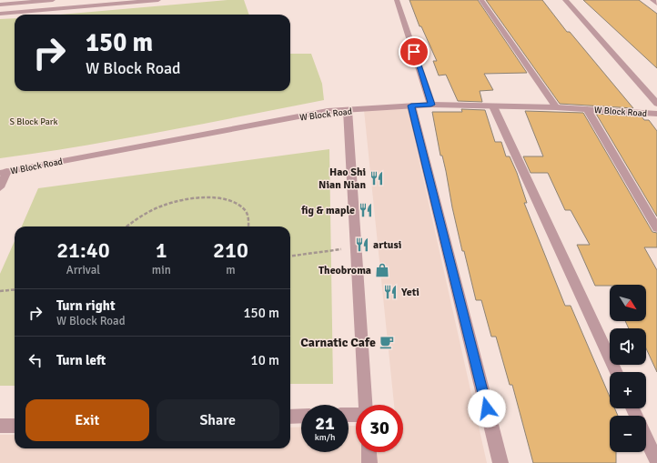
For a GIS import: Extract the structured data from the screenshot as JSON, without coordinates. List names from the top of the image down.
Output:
{
  "streets": {
    "street": ["W Block Road"]
  },
  "parks": ["S Block Park"],
  "places": {
    "restaurant": [
      "Hao Shi Nian Nian",
      "fig & maple",
      "artusi",
      "Yeti"
    ],
    "shop": ["Theobroma"],
    "cafe": ["Carnatic Cafe"]
  },
  "north": "bottom right",
  "page": {
    "turn": ["150 m", "W Block Road"],
    "eta": [
      "21:40",
      "Arrival",
      "1",
      "min",
      "210",
      "m"
    ],
    "map_buttons": ["+", "−"],
    "list": [
      {
        "name": "Turn right",
        "note": "W Block Road",
        "value": "150 m"
      },
      {
        "name": "Turn left",
        "value": "10 m"
      }
    ],
    "buttons": ["Exit", "Share"],
    "speed": "21 km/h",
    "limit": "30"
  }
}
